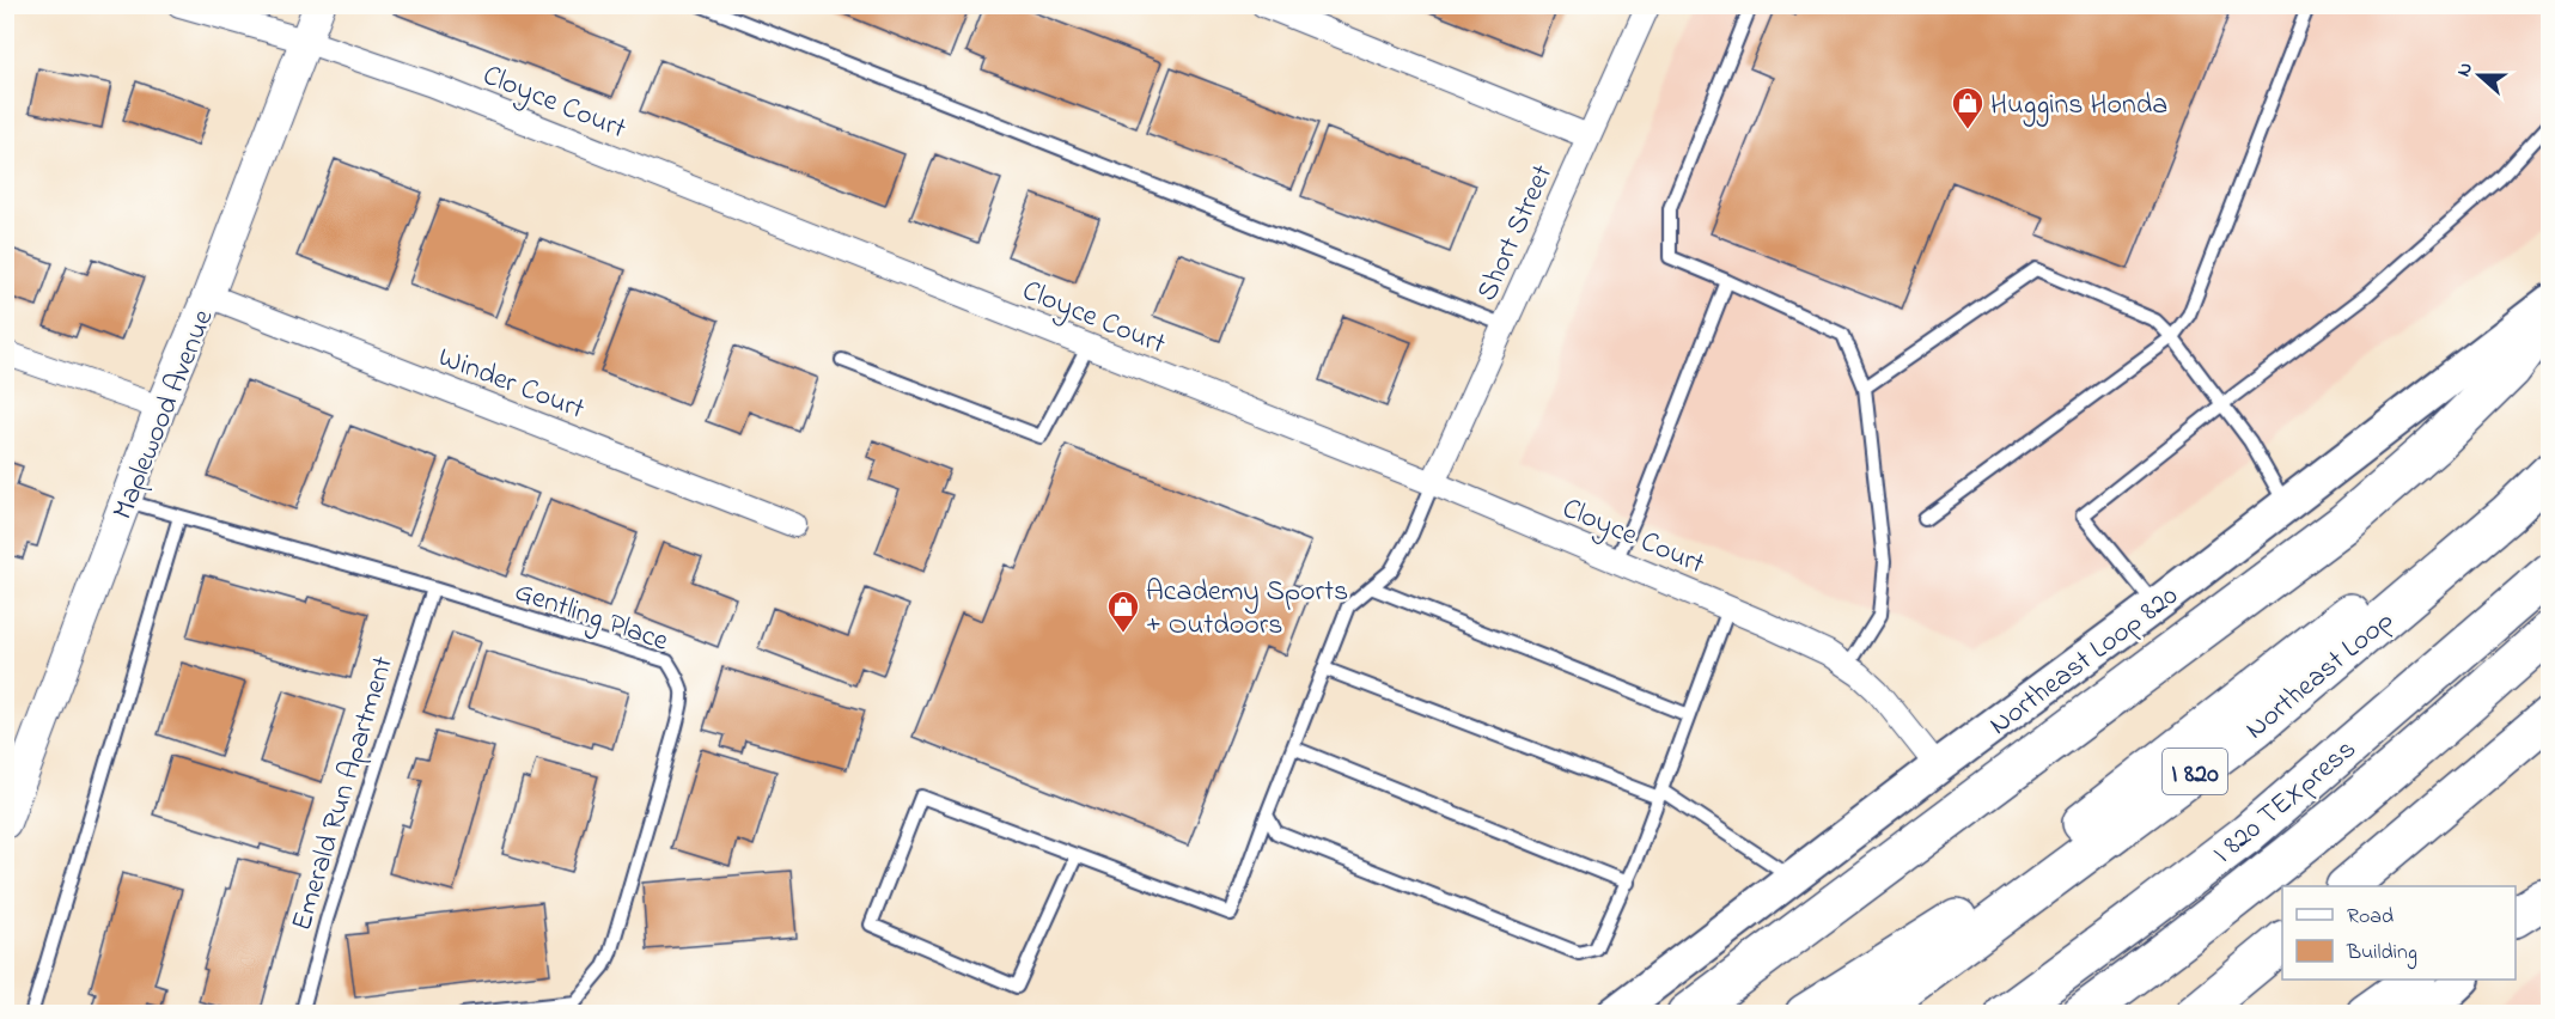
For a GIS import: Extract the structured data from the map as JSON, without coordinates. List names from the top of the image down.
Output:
{
  "streets": {
    "highway": ["Northeast Loop", "I 820", "I 820 TEXpress"],
    "main road": ["Northeast Loop 820"],
    "street": [
      "Cloyce Court",
      "Short Street",
      "Winder Court",
      "Maplewood Avenue"
    ],
    "lane": ["Gentling Place", "Emerald Run Apartment"]
  },
  "crossings": [
    ["Cloyce Court", "Short Street"],
    ["Cloyce Court", "Maplewood Avenue"],
    ["Cloyce Court", "Northeast Loop 820"],
    ["Winder Court", "Maplewood Avenue"],
    ["Maplewood Avenue", "Gentling Place"],
    ["Gentling Place", "Emerald Run Apartment"]
  ],
  "places": {
    "shop": ["Huggins Honda", "Academy Sports + Outdoors"]
  },
  "legend": ["Road", "Building"],
  "north": "left"
}
